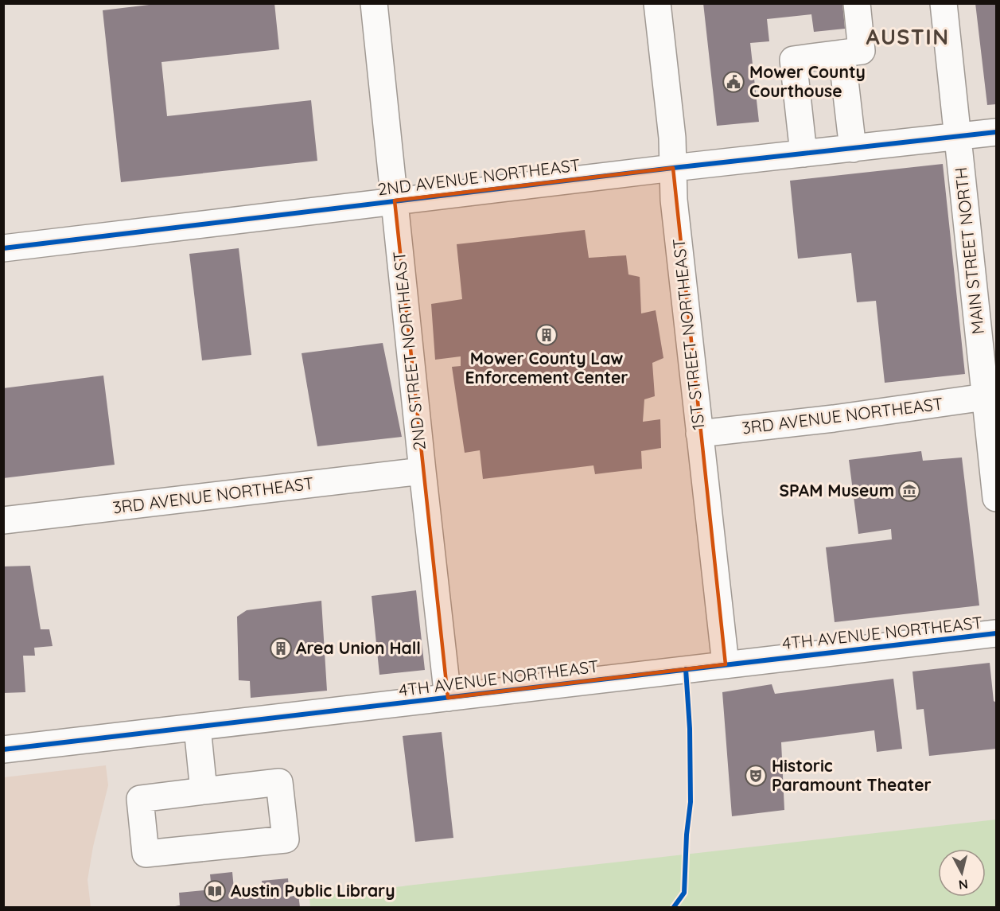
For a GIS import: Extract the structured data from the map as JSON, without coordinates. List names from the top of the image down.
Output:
{
  "streets": {
    "street": [
      "2ND AVENUE NORTHEAST",
      "MAIN STREET NORTH",
      "1ST STREET NORTHEAST",
      "2ND STREET NORTHEAST",
      "3RD AVENUE NORTHEAST",
      "4TH AVENUE NORTHEAST"
    ]
  },
  "crossings": [
    ["2ND AVENUE NORTHEAST", "MAIN STREET NORTH"],
    ["2ND AVENUE NORTHEAST", "1ST STREET NORTHEAST"],
    ["2ND AVENUE NORTHEAST", "2ND STREET NORTHEAST"],
    ["MAIN STREET NORTH", "3RD AVENUE NORTHEAST"],
    ["1ST STREET NORTHEAST", "3RD AVENUE NORTHEAST"],
    ["1ST STREET NORTHEAST", "4TH AVENUE NORTHEAST"],
    ["2ND STREET NORTHEAST", "3RD AVENUE NORTHEAST"],
    ["2ND STREET NORTHEAST", "4TH AVENUE NORTHEAST"]
  ],
  "districts": ["AUSTIN"],
  "places": {
    "public building": ["Mower County Courthouse"],
    "building": ["Mower County Law Enforcement Center", "Area Union Hall"],
    "museum": ["SPAM Museum"],
    "theatre": ["Historic Paramount Theater"],
    "library": ["Austin Public Library"]
  },
  "north": "bottom"
}
